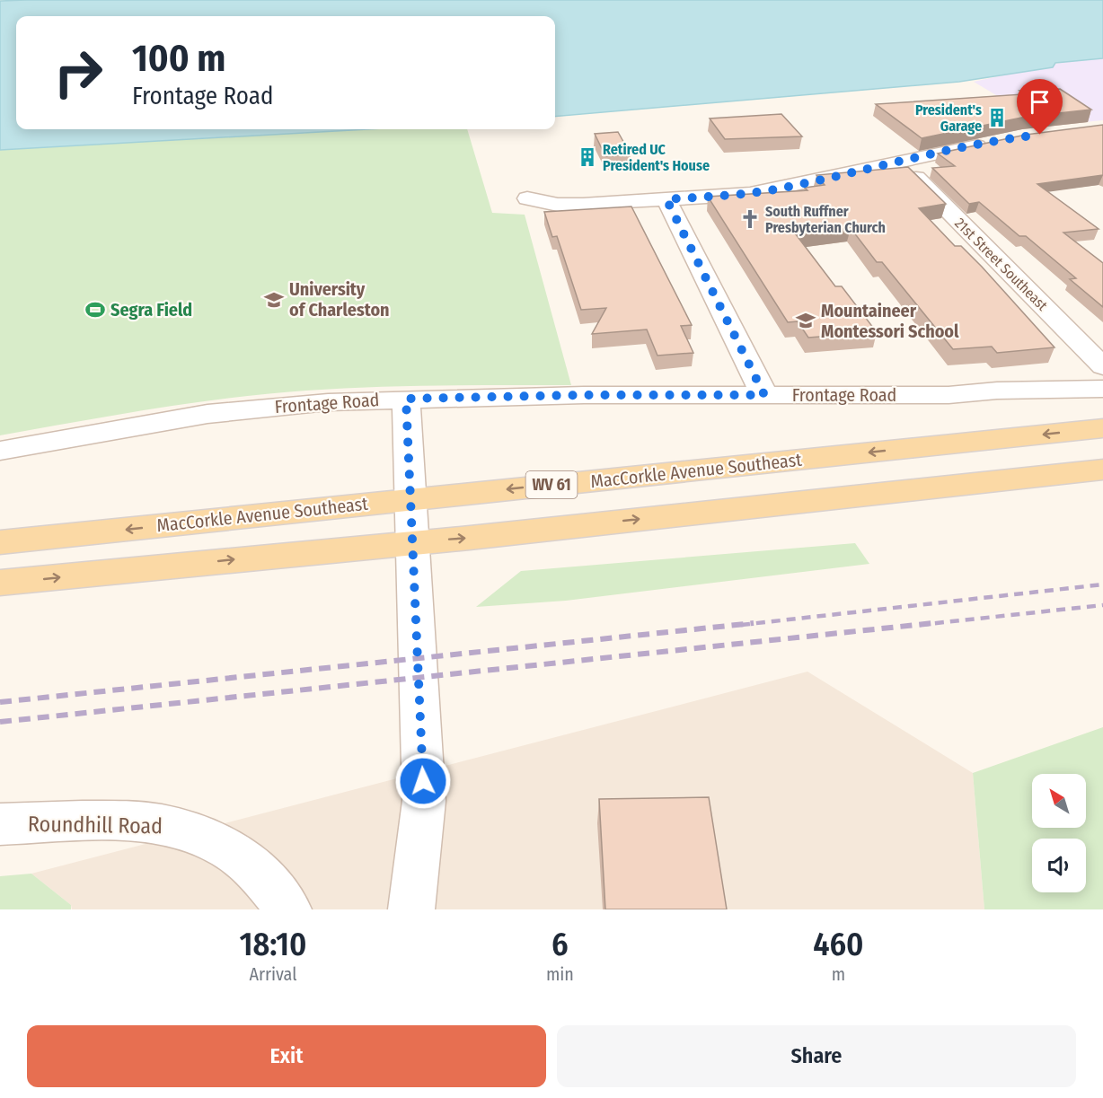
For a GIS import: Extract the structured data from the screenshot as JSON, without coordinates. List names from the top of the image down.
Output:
{
  "streets": {
    "main road": ["MacCorkle Avenue Southeast", "WV 61"],
    "street": ["21st Street Southeast", "Frontage Road", "Roundhill Road"]
  },
  "places": {
    "building": ["President's Garage", "Retired UC President's House"],
    "church": ["South Ruffner Presbyterian Church"],
    "school or university": ["University of Charleston", "Mountaineer Montessori School"],
    "sports": ["Segra Field"]
  },
  "north": "top left",
  "page": {
    "turn": ["100 m", "Frontage Road"],
    "eta": [
      "18:10",
      "Arrival",
      "6",
      "min",
      "460",
      "m"
    ],
    "buttons": ["Exit", "Share"]
  }
}
